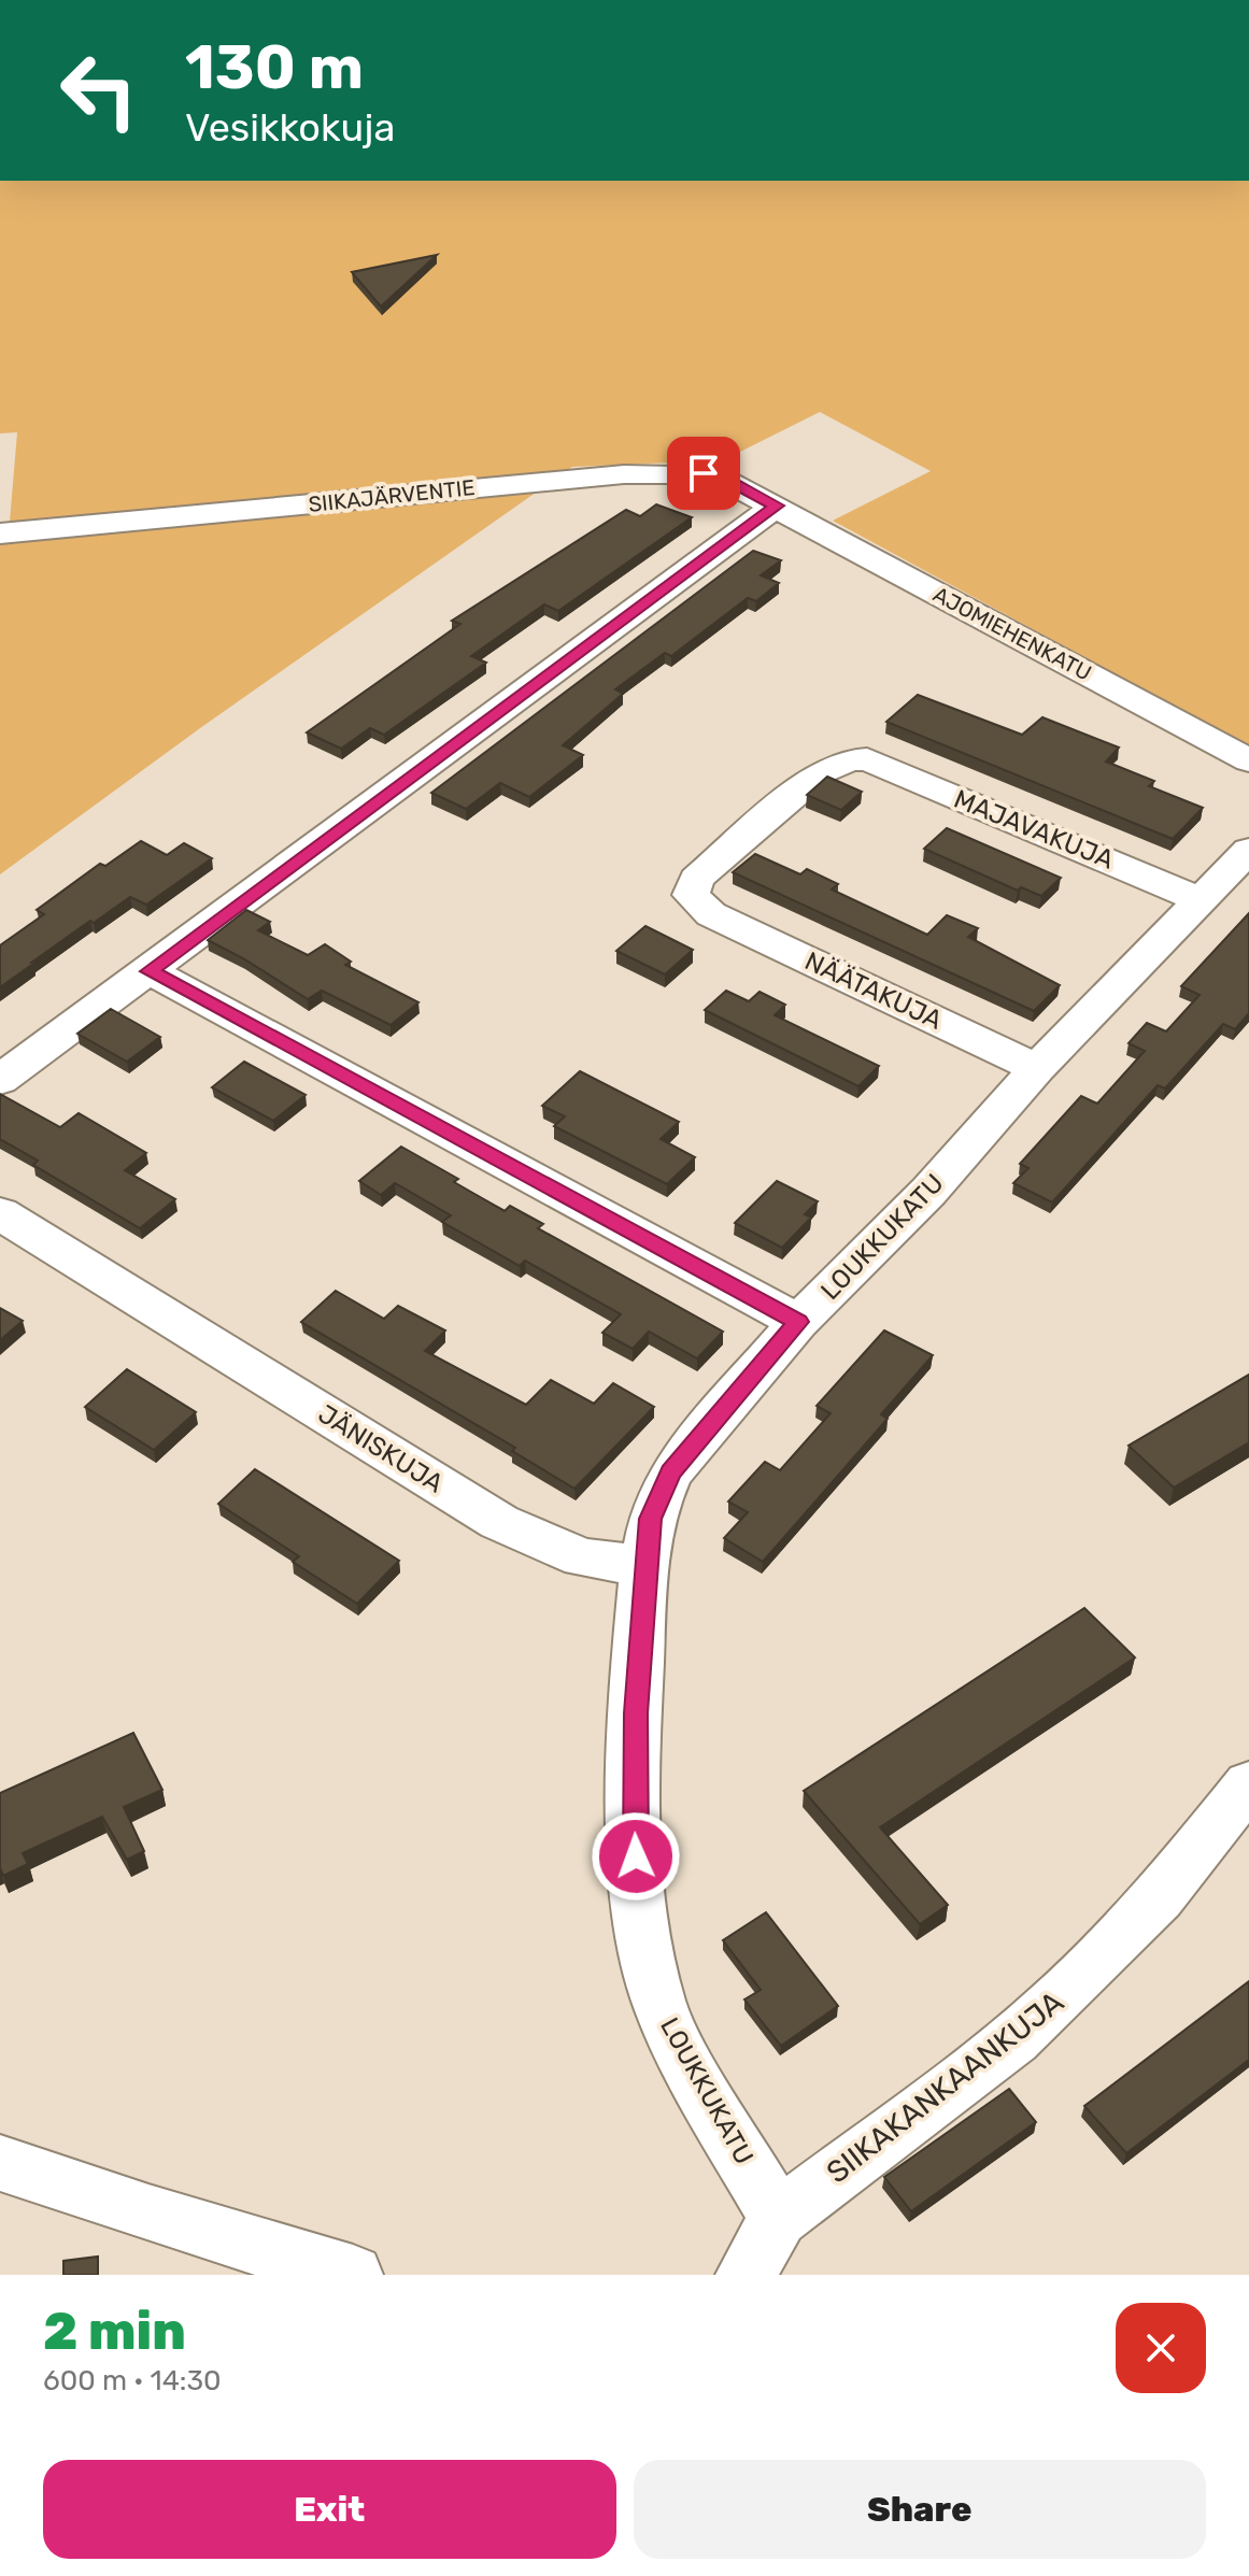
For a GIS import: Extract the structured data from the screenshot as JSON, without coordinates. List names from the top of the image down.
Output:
{
  "streets": {
    "street": [
      "SIIKAJÄRVENTIE",
      "AJOMIEHENKATU",
      "MAJAVAKUJA",
      "NÄÄTAKUJA",
      "LOUKKUKATU",
      "JÄNISKUJA",
      "SIIKAKANKAANKUJA"
    ]
  },
  "crossings": [
    ["SIIKAJÄRVENTIE", "AJOMIEHENKATU"],
    ["MAJAVAKUJA", "NÄÄTAKUJA"],
    ["MAJAVAKUJA", "LOUKKUKATU"],
    ["NÄÄTAKUJA", "LOUKKUKATU"],
    ["LOUKKUKATU", "JÄNISKUJA"],
    ["LOUKKUKATU", "SIIKAKANKAANKUJA"]
  ],
  "page": {
    "turn": ["130 m", "Vesikkokuja"],
    "heading": ["2 min", "600 m · 14:30"],
    "buttons": ["Exit", "Share"]
  }
}
